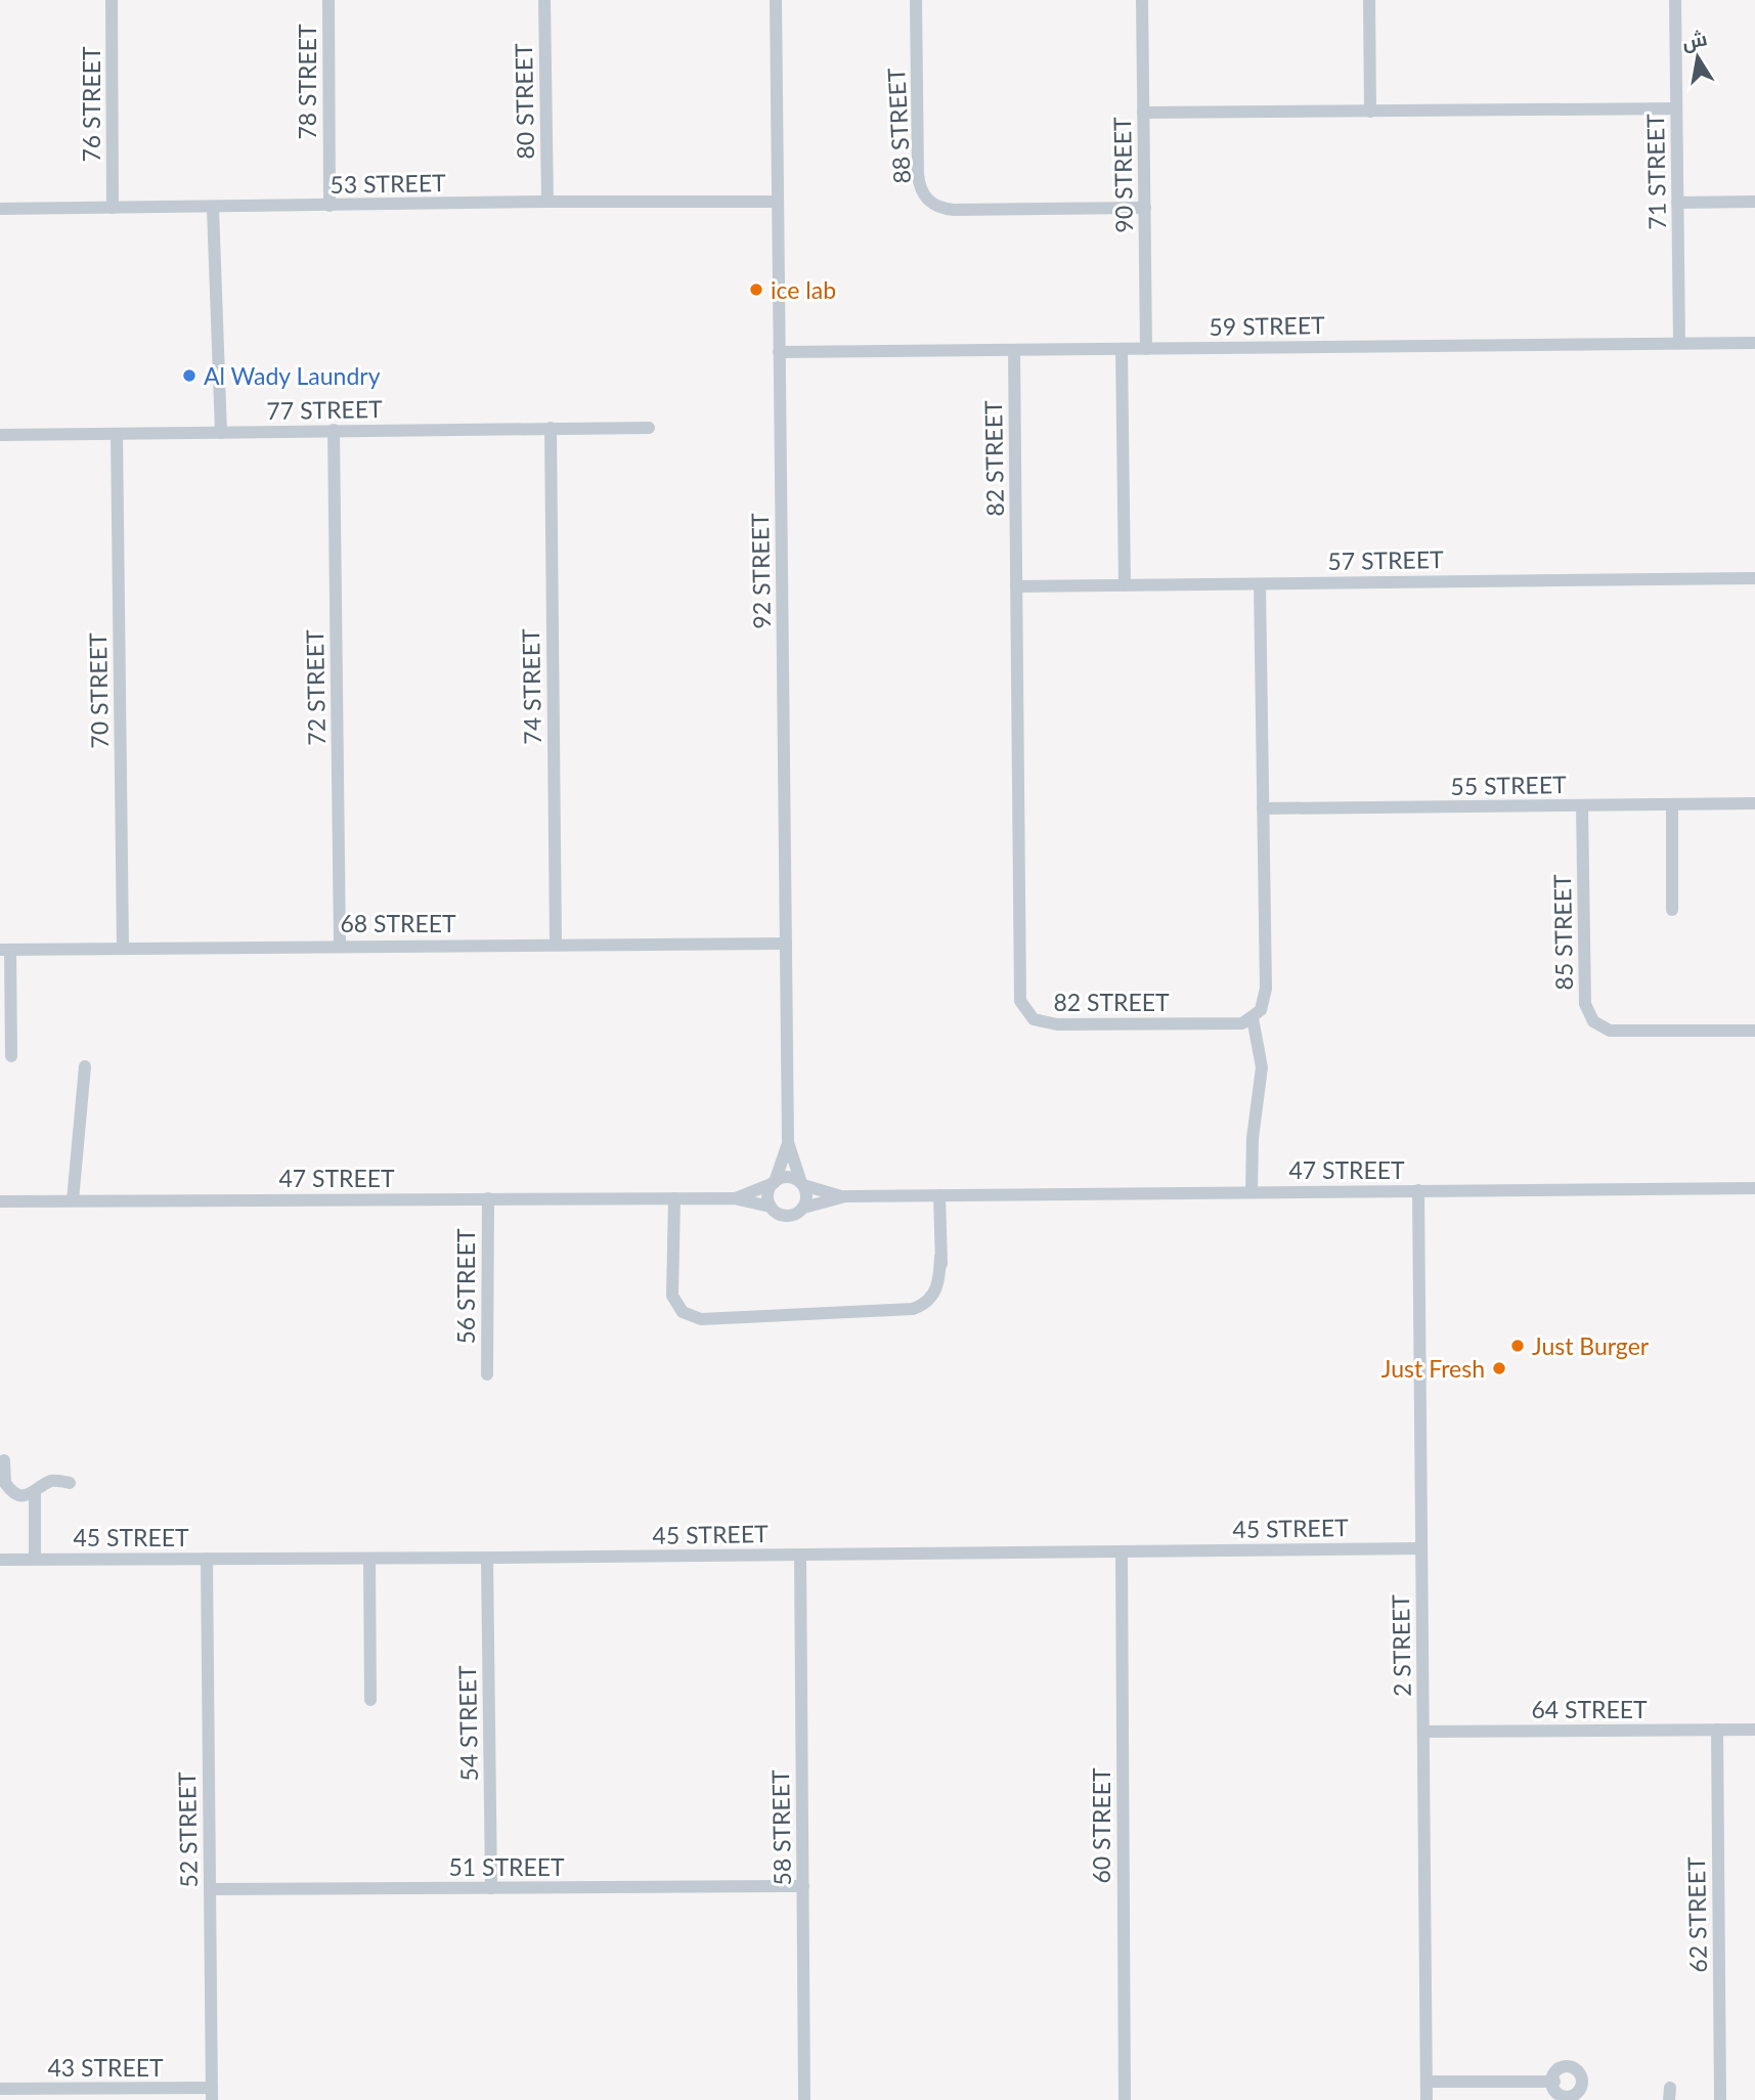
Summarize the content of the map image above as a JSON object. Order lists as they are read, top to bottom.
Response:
{
  "streets": {
    "street": [
      "78 STREET",
      "80 STREET",
      "76 STREET",
      "88 STREET",
      "71 STREET",
      "90 STREET",
      "53 STREET",
      "59 STREET",
      "77 STREET",
      "82 STREET",
      "57 STREET",
      "92 STREET",
      "74 STREET",
      "72 STREET",
      "70 STREET",
      "55 STREET",
      "68 STREET",
      "85 STREET",
      "47 STREET",
      "56 STREET",
      "45 STREET",
      "2 STREET",
      "64 STREET",
      "54 STREET",
      "60 STREET",
      "58 STREET",
      "52 STREET",
      "51 STREET",
      "62 STREET",
      "43 STREET"
    ]
  },
  "crossings": [
    ["78 STREET", "53 STREET"],
    ["80 STREET", "53 STREET"],
    ["76 STREET", "53 STREET"],
    ["88 STREET", "90 STREET"],
    ["71 STREET", "59 STREET"],
    ["90 STREET", "59 STREET"],
    ["53 STREET", "92 STREET"],
    ["59 STREET", "82 STREET"],
    ["59 STREET", "92 STREET"],
    ["77 STREET", "74 STREET"],
    ["77 STREET", "72 STREET"],
    ["77 STREET", "70 STREET"],
    ["82 STREET", "57 STREET"],
    ["92 STREET", "68 STREET"],
    ["92 STREET", "47 STREET"],
    ["74 STREET", "68 STREET"],
    ["72 STREET", "68 STREET"],
    ["70 STREET", "68 STREET"],
    ["55 STREET", "85 STREET"],
    ["47 STREET", "56 STREET"],
    ["47 STREET", "2 STREET"],
    ["45 STREET", "2 STREET"],
    ["45 STREET", "54 STREET"],
    ["45 STREET", "60 STREET"],
    ["45 STREET", "58 STREET"],
    ["45 STREET", "52 STREET"],
    ["2 STREET", "64 STREET"],
    ["64 STREET", "62 STREET"],
    ["54 STREET", "51 STREET"],
    ["58 STREET", "51 STREET"],
    ["52 STREET", "51 STREET"],
    ["52 STREET", "43 STREET"]
  ],
  "places": [
    "ice lab",
    "Al Wady Laundry",
    "Just Burger",
    "Just Fresh"
  ],
  "north": "top"
}
